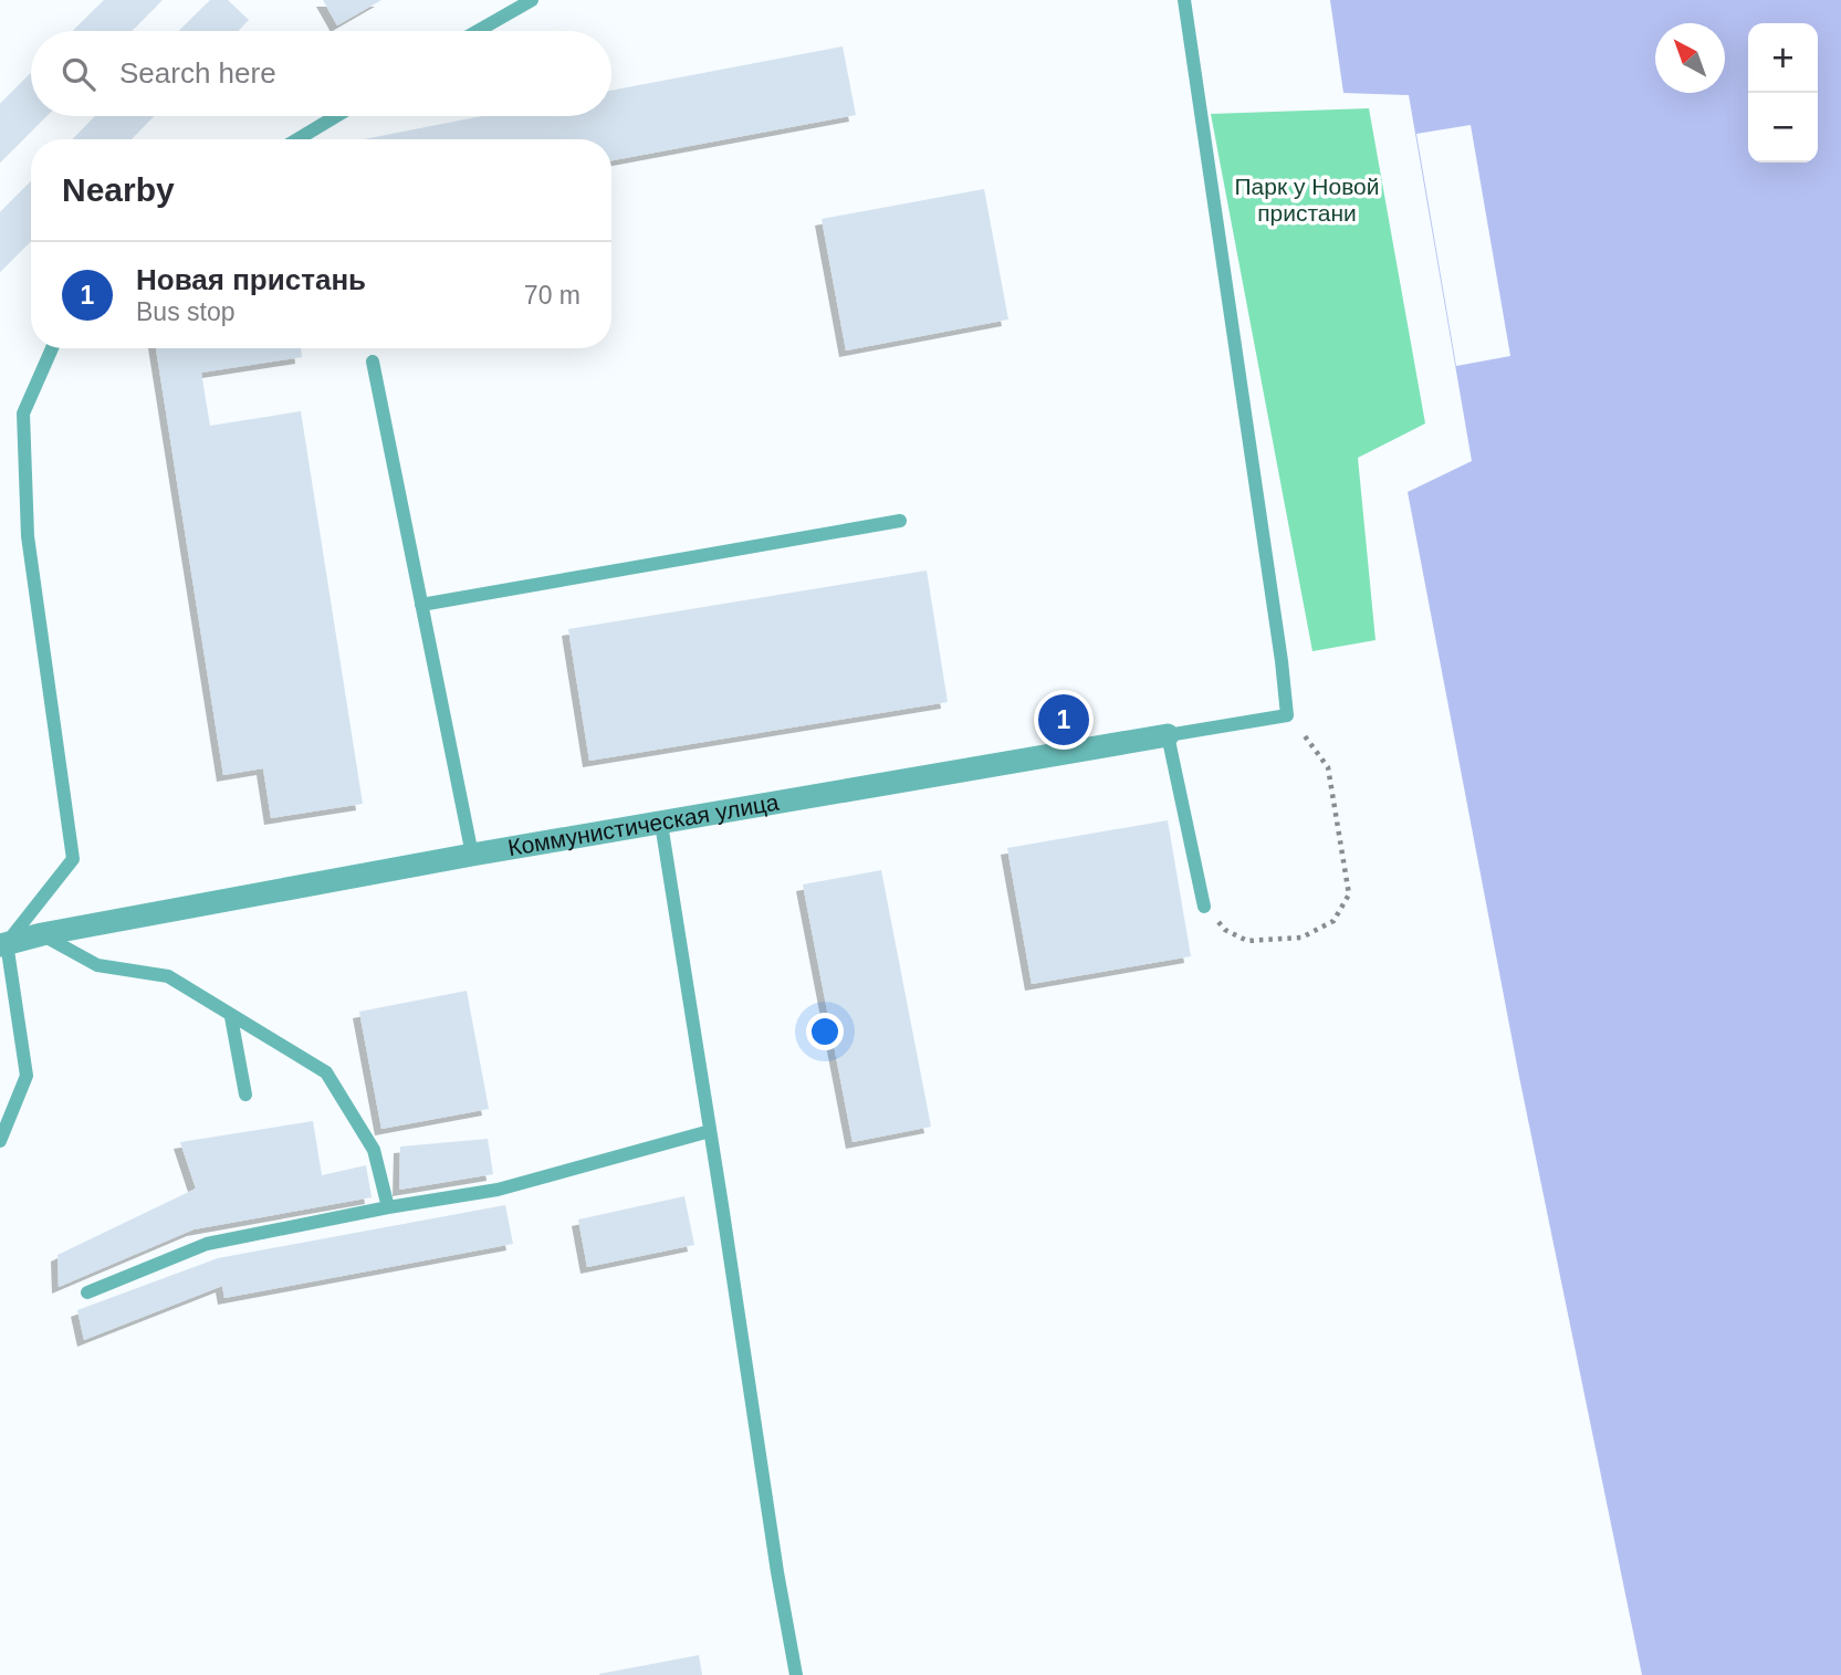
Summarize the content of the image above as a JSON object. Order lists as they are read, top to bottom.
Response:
{
  "streets": {
    "street": ["Коммунистическая улица"]
  },
  "parks": ["Парк у Новой пристани"],
  "north": "top left",
  "page": {
    "map_buttons": ["+", "−"],
    "search": "Search here",
    "heading": "Nearby",
    "list": [
      {
        "mark": "1",
        "name": "Новая пристань",
        "note": "Bus stop",
        "value": "70 m"
      }
    ],
    "pins": "1"
  }
}
